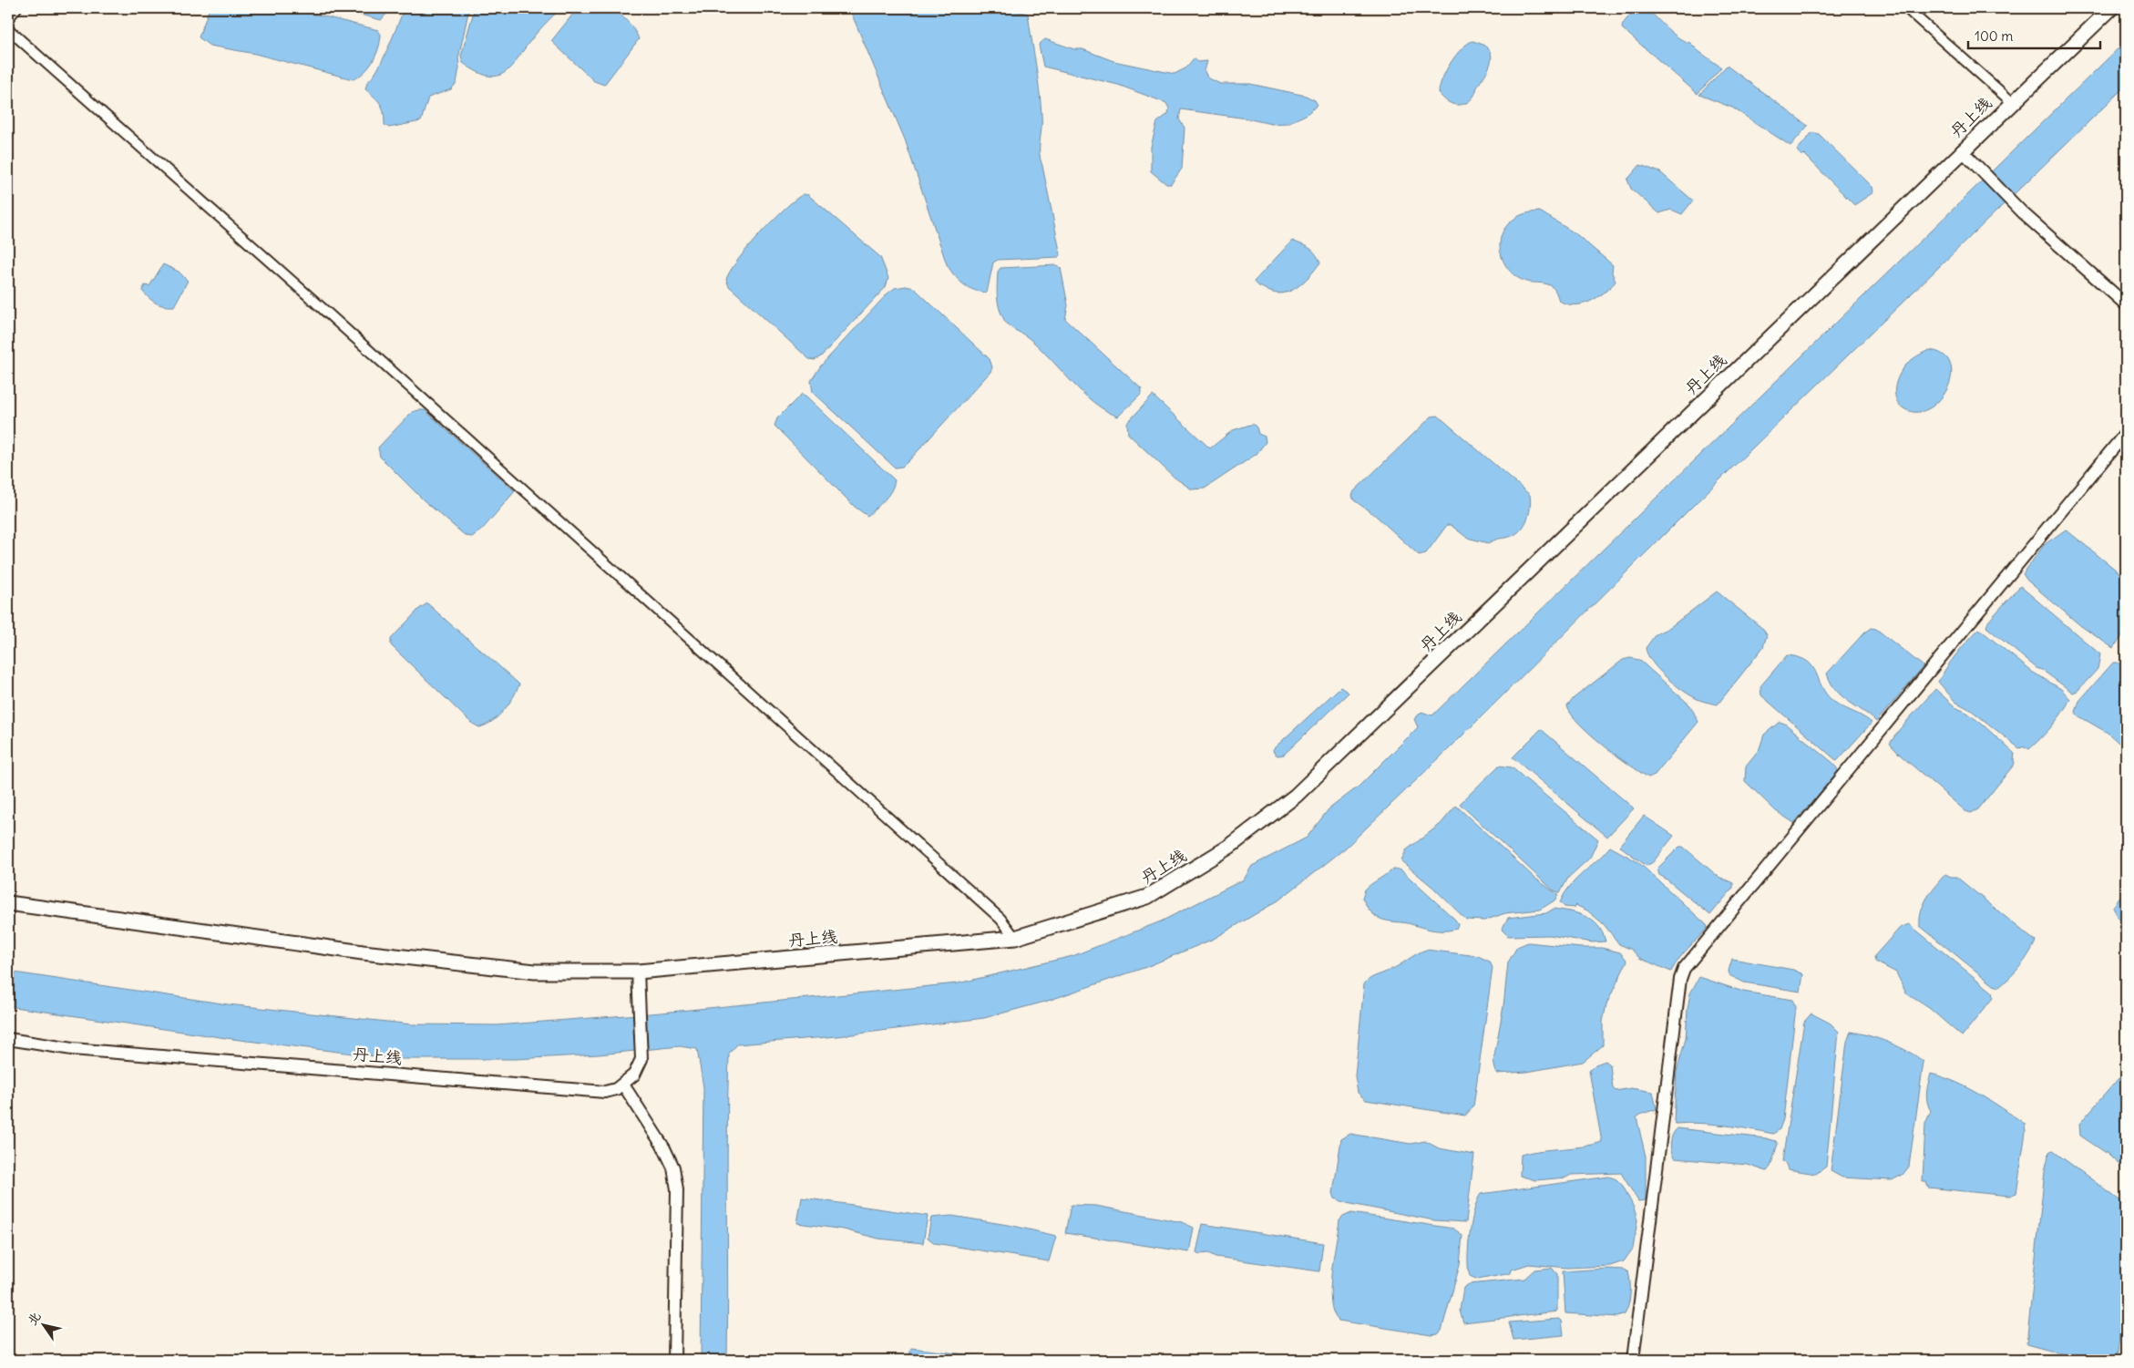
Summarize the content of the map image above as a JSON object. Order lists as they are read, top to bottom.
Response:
{
  "streets": {
    "main road": ["丹上线"]
  },
  "scale_bar": "100 m",
  "north": "top left"
}
